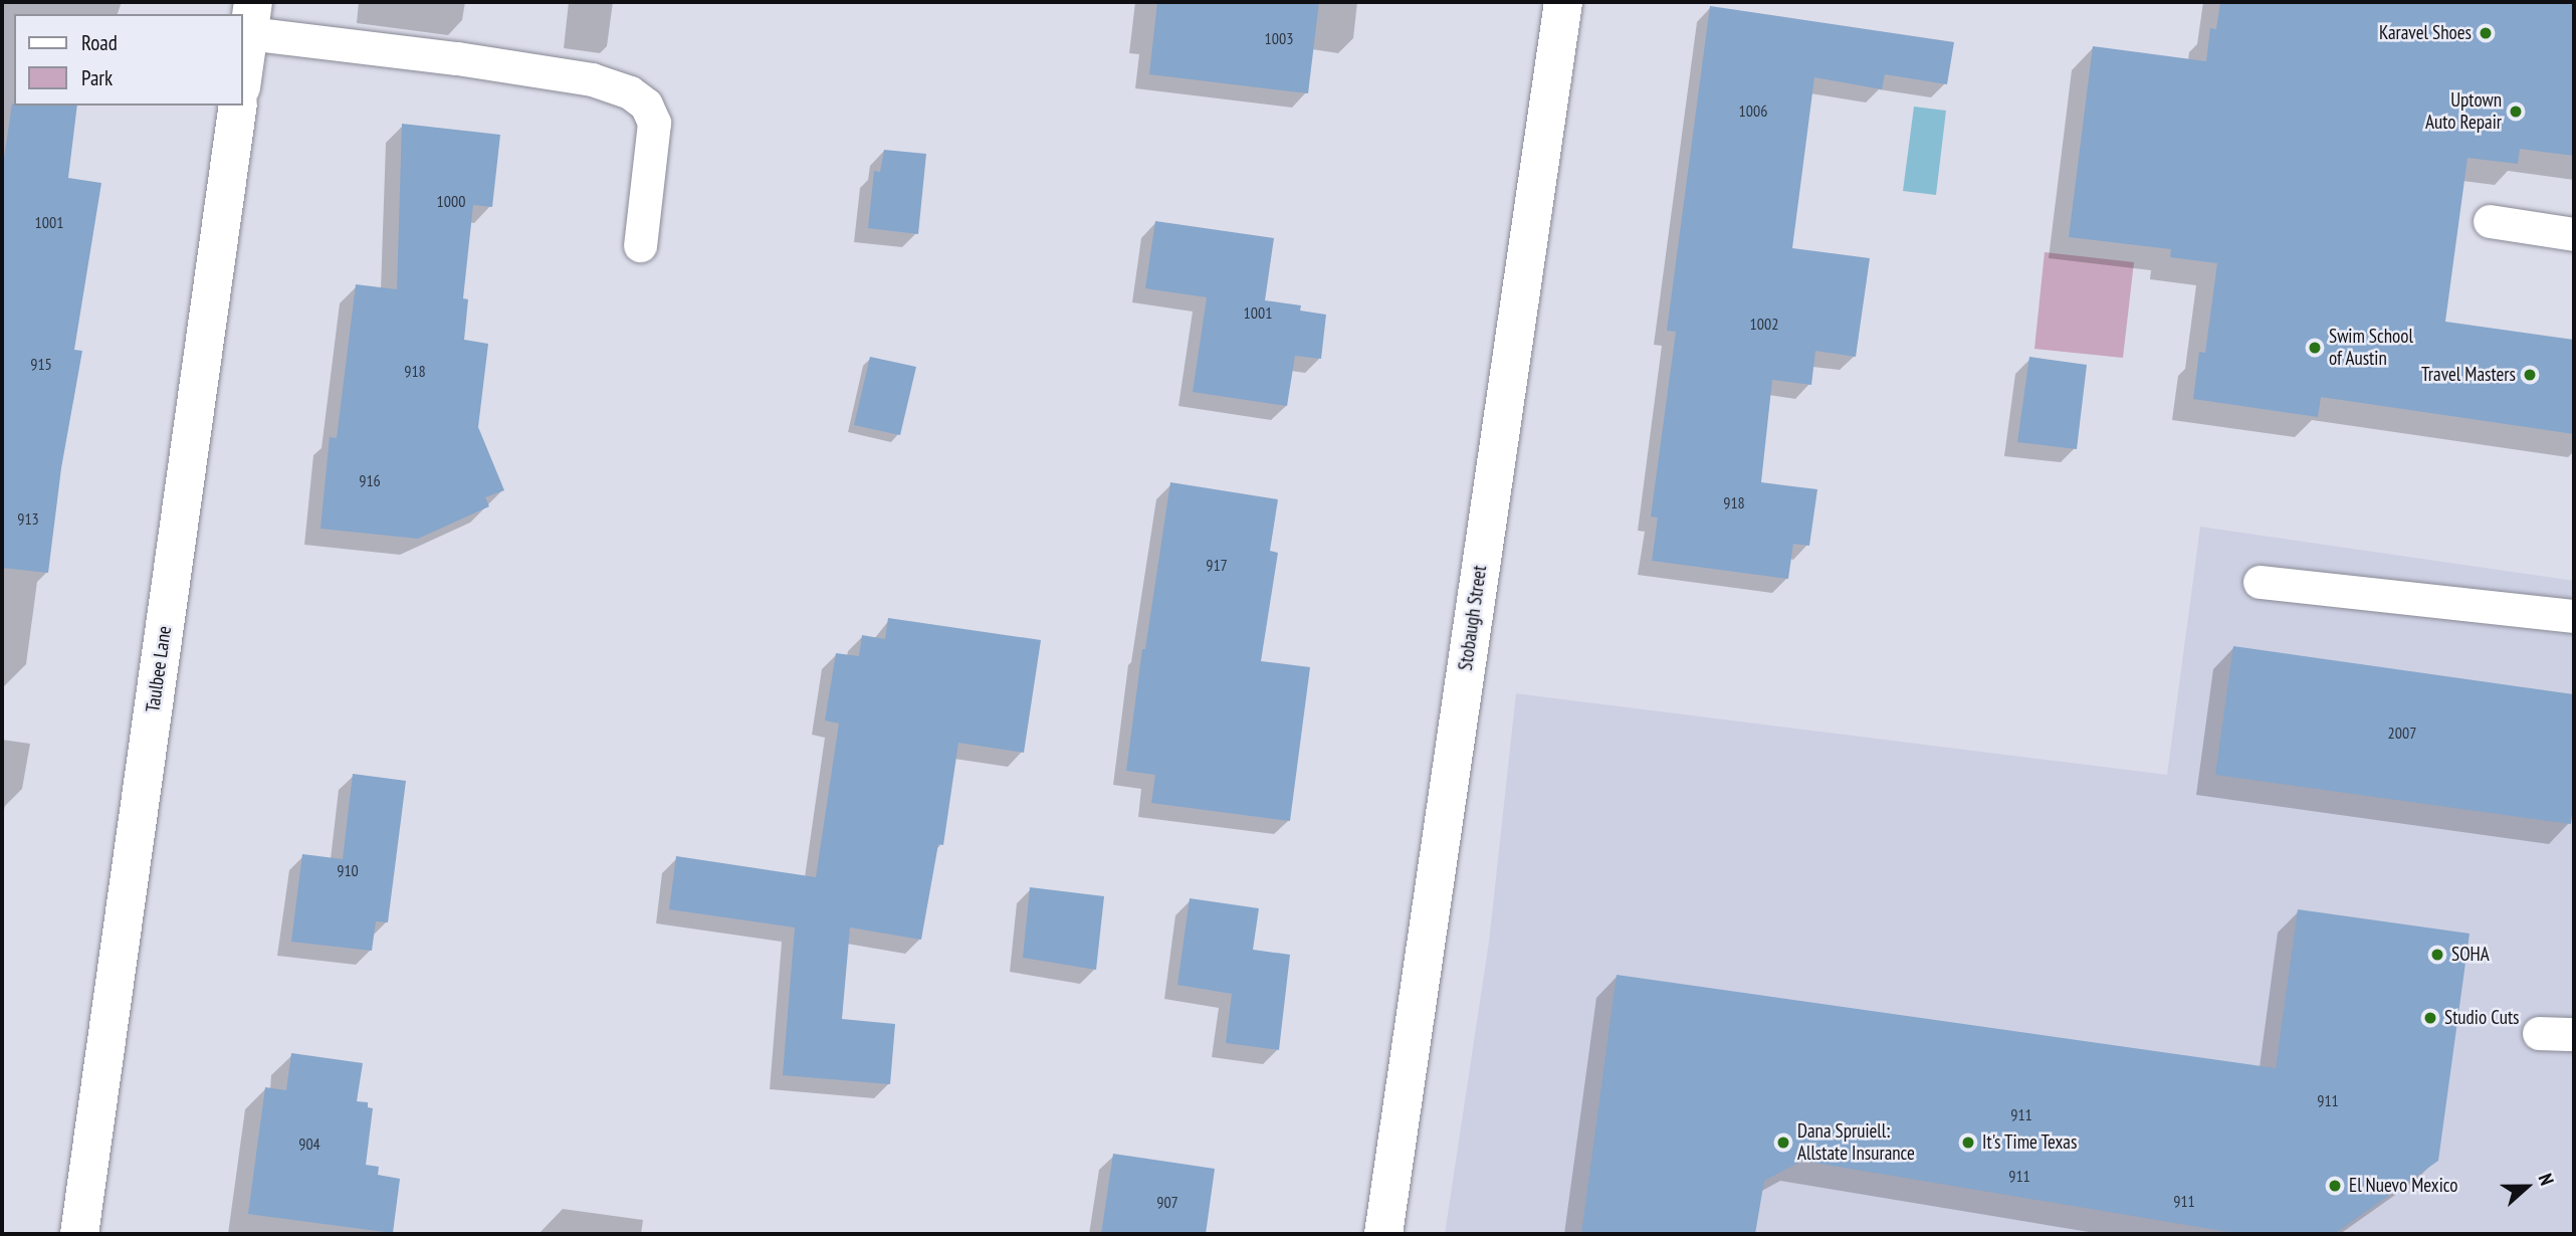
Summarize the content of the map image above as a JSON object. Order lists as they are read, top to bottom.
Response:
{
  "streets": {
    "street": ["Stobaugh Street", "Taulbee Lane"]
  },
  "places": [
    "Karavel Shoes",
    "Uptown Auto Repair",
    "Swim School of Austin",
    "Travel Masters",
    "SOHA",
    "Studio Cuts",
    "Dana Spruiell: Allstate Insurance",
    "It's Time Texas",
    "El Nuevo Mexico"
  ],
  "house_numbers": [
    "1003",
    "1006",
    "1000",
    "1001",
    "1001",
    "1002",
    "915",
    "918",
    "916",
    "918",
    "913",
    "917",
    "2007",
    "910",
    "911",
    "911",
    "904",
    "911",
    "911",
    "907"
  ],
  "legend": ["Road", "Park"],
  "north": "right"
}
